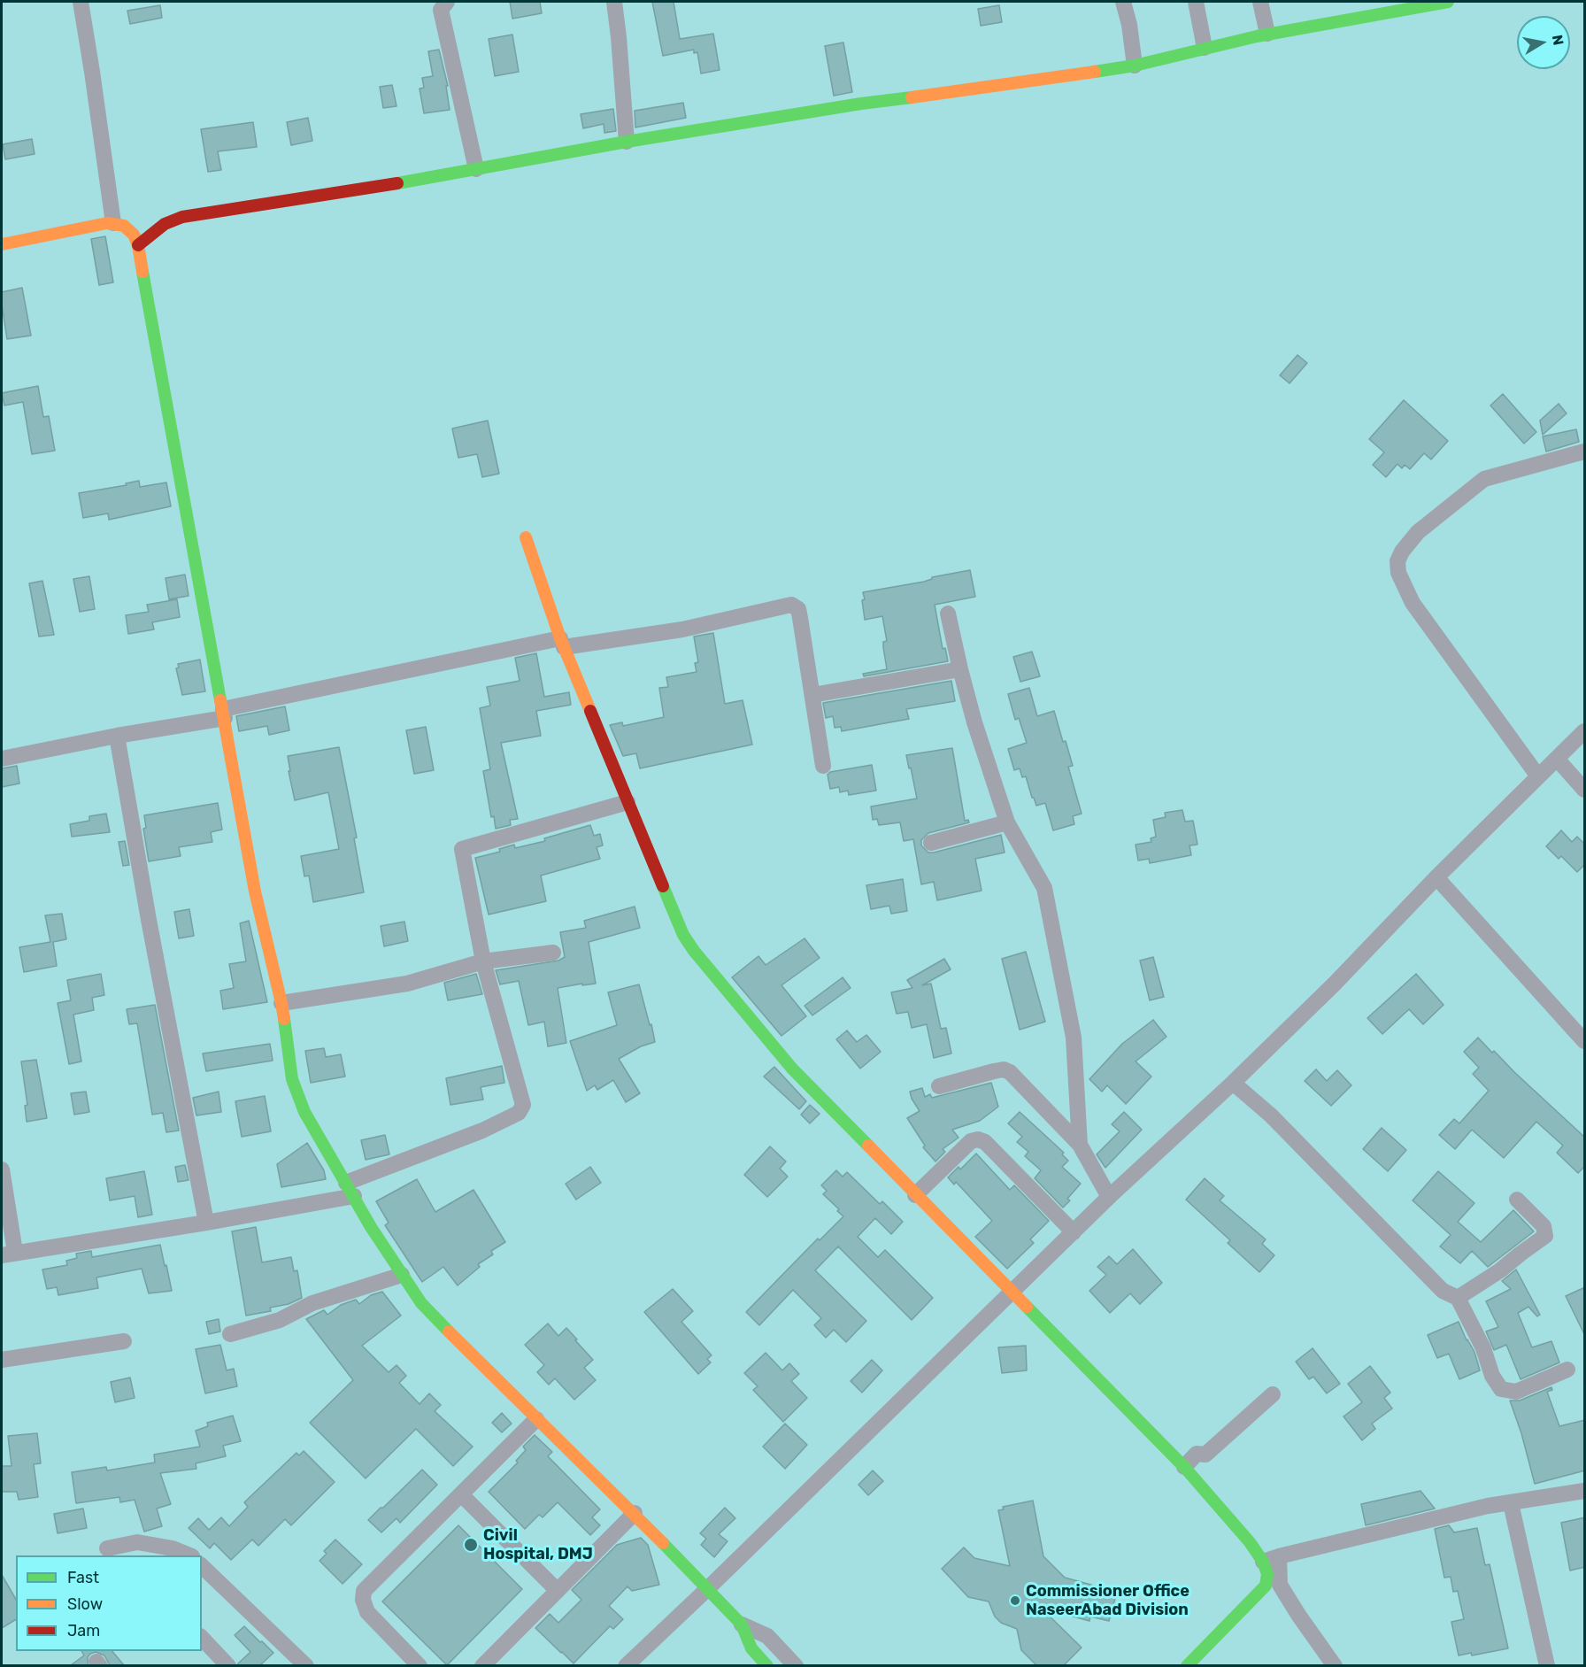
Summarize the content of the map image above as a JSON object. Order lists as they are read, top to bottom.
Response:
{
  "places": ["Civil Hospital, DMJ", "Commissioner Office NaseerAbad Division"],
  "legend": ["Fast", "Slow", "Jam"],
  "north": "right"
}
